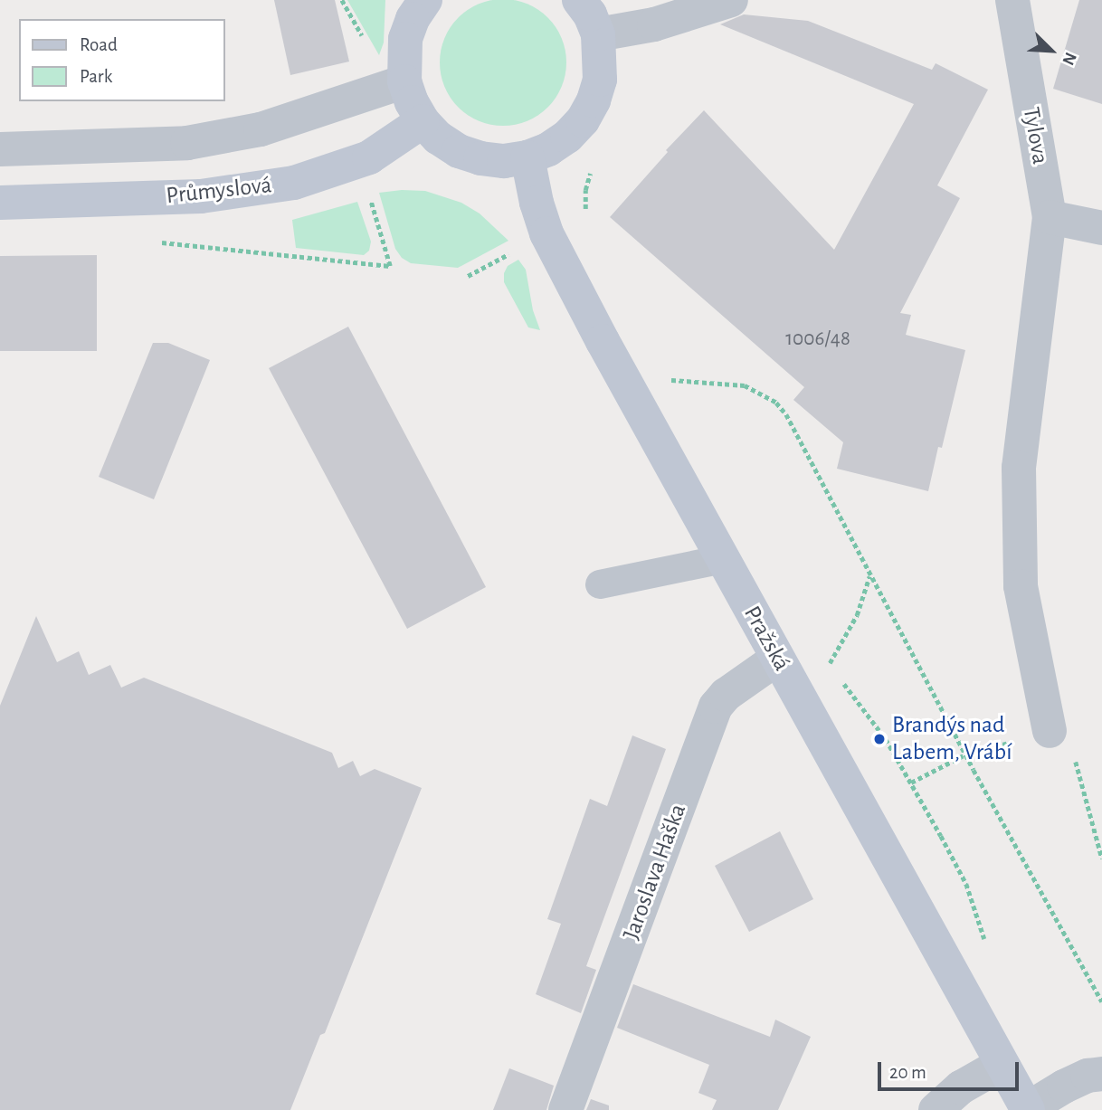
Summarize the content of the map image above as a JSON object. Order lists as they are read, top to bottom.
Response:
{
  "streets": {
    "main road": ["Průmyslová", "Pražská"],
    "street": ["Tylova", "Jaroslava Haška"]
  },
  "crossings": [
    ["Pražská", "Jaroslava Haška"]
  ],
  "places": ["Brandýs nad Labem, Vrábí"],
  "house_numbers": ["1006/48"],
  "legend": ["Road", "Park"],
  "scale_bar": "20 m",
  "north": "bottom right"
}
